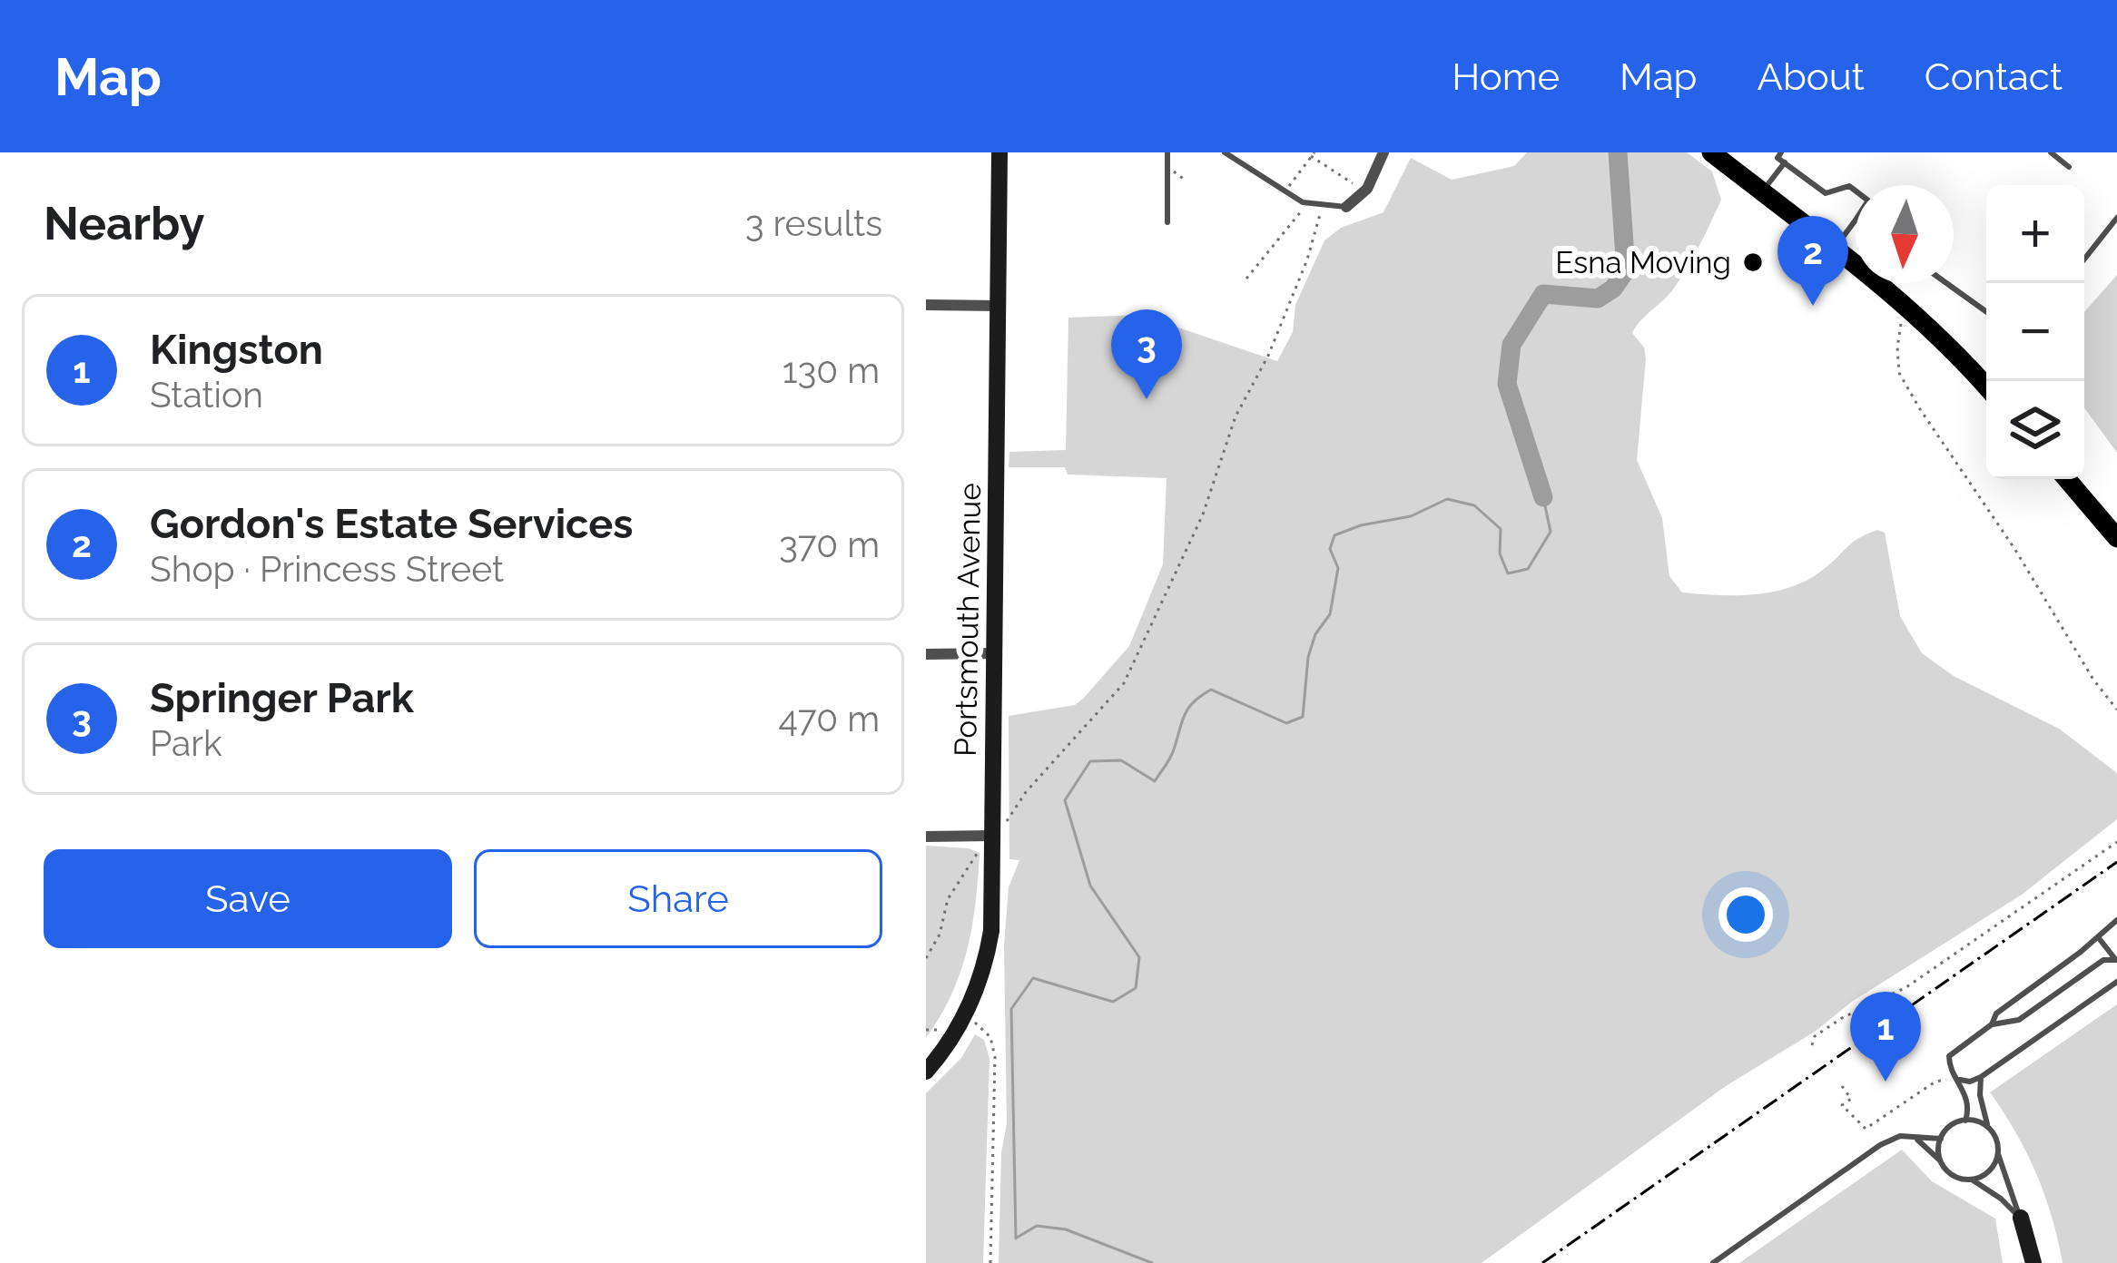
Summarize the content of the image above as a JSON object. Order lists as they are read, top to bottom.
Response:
{
  "streets": {
    "main road": ["Portsmouth Avenue"]
  },
  "places": ["Esna Moving"],
  "north": "bottom",
  "page": {
    "header": "Map",
    "nav": [
      "Home",
      "Map",
      "About",
      "Contact"
    ],
    "heading": ["Nearby", "3 results"],
    "map_buttons": ["+", "−"],
    "pins": ["2", "3", "1"],
    "list": [
      {
        "mark": "1",
        "name": "Kingston",
        "note": "Station",
        "value": "130 m"
      },
      {
        "mark": "2",
        "name": "Gordon's Estate Services",
        "note": "Shop · Princess Street",
        "value": "370 m"
      },
      {
        "mark": "3",
        "name": "Springer Park",
        "note": "Park",
        "value": "470 m"
      }
    ],
    "buttons": ["Save", "Share"]
  }
}
